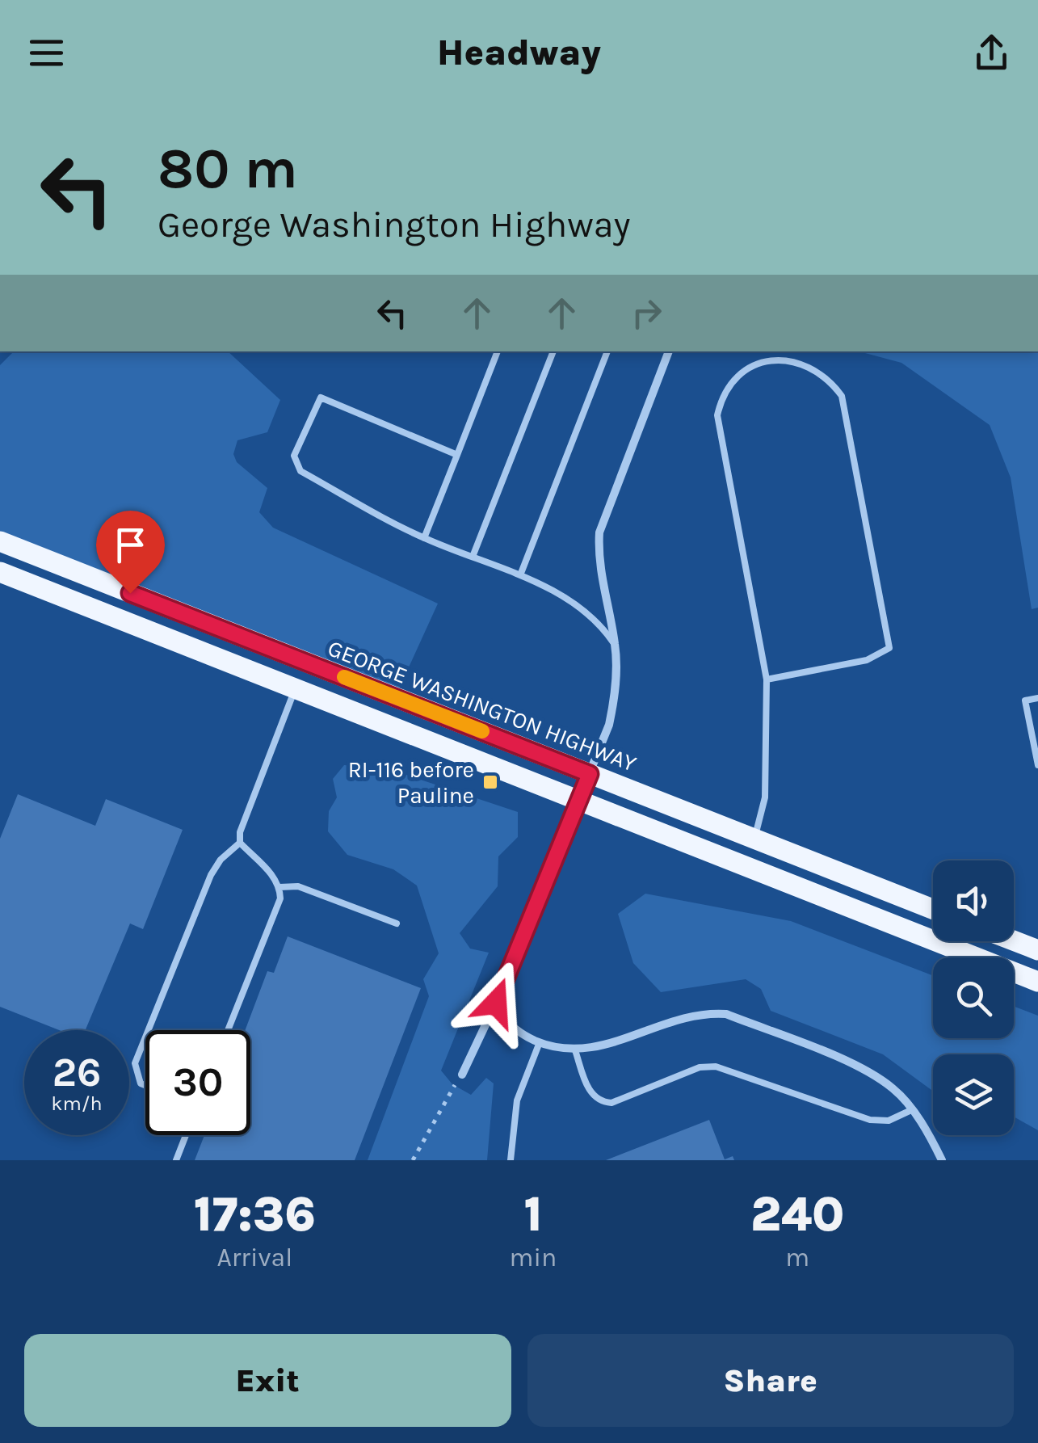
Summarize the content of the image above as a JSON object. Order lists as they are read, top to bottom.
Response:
{
  "streets": {
    "main road": ["GEORGE WASHINGTON HIGHWAY"]
  },
  "places": {
    "transit": ["RI-116 before Pauline"]
  },
  "page": {
    "header": "Headway",
    "turn": ["80 m", "George Washington Highway"],
    "speed": "26 km/h",
    "limit": "30",
    "eta": [
      "17:36",
      "Arrival",
      "1",
      "min",
      "240",
      "m"
    ],
    "buttons": ["Exit", "Share"]
  }
}
